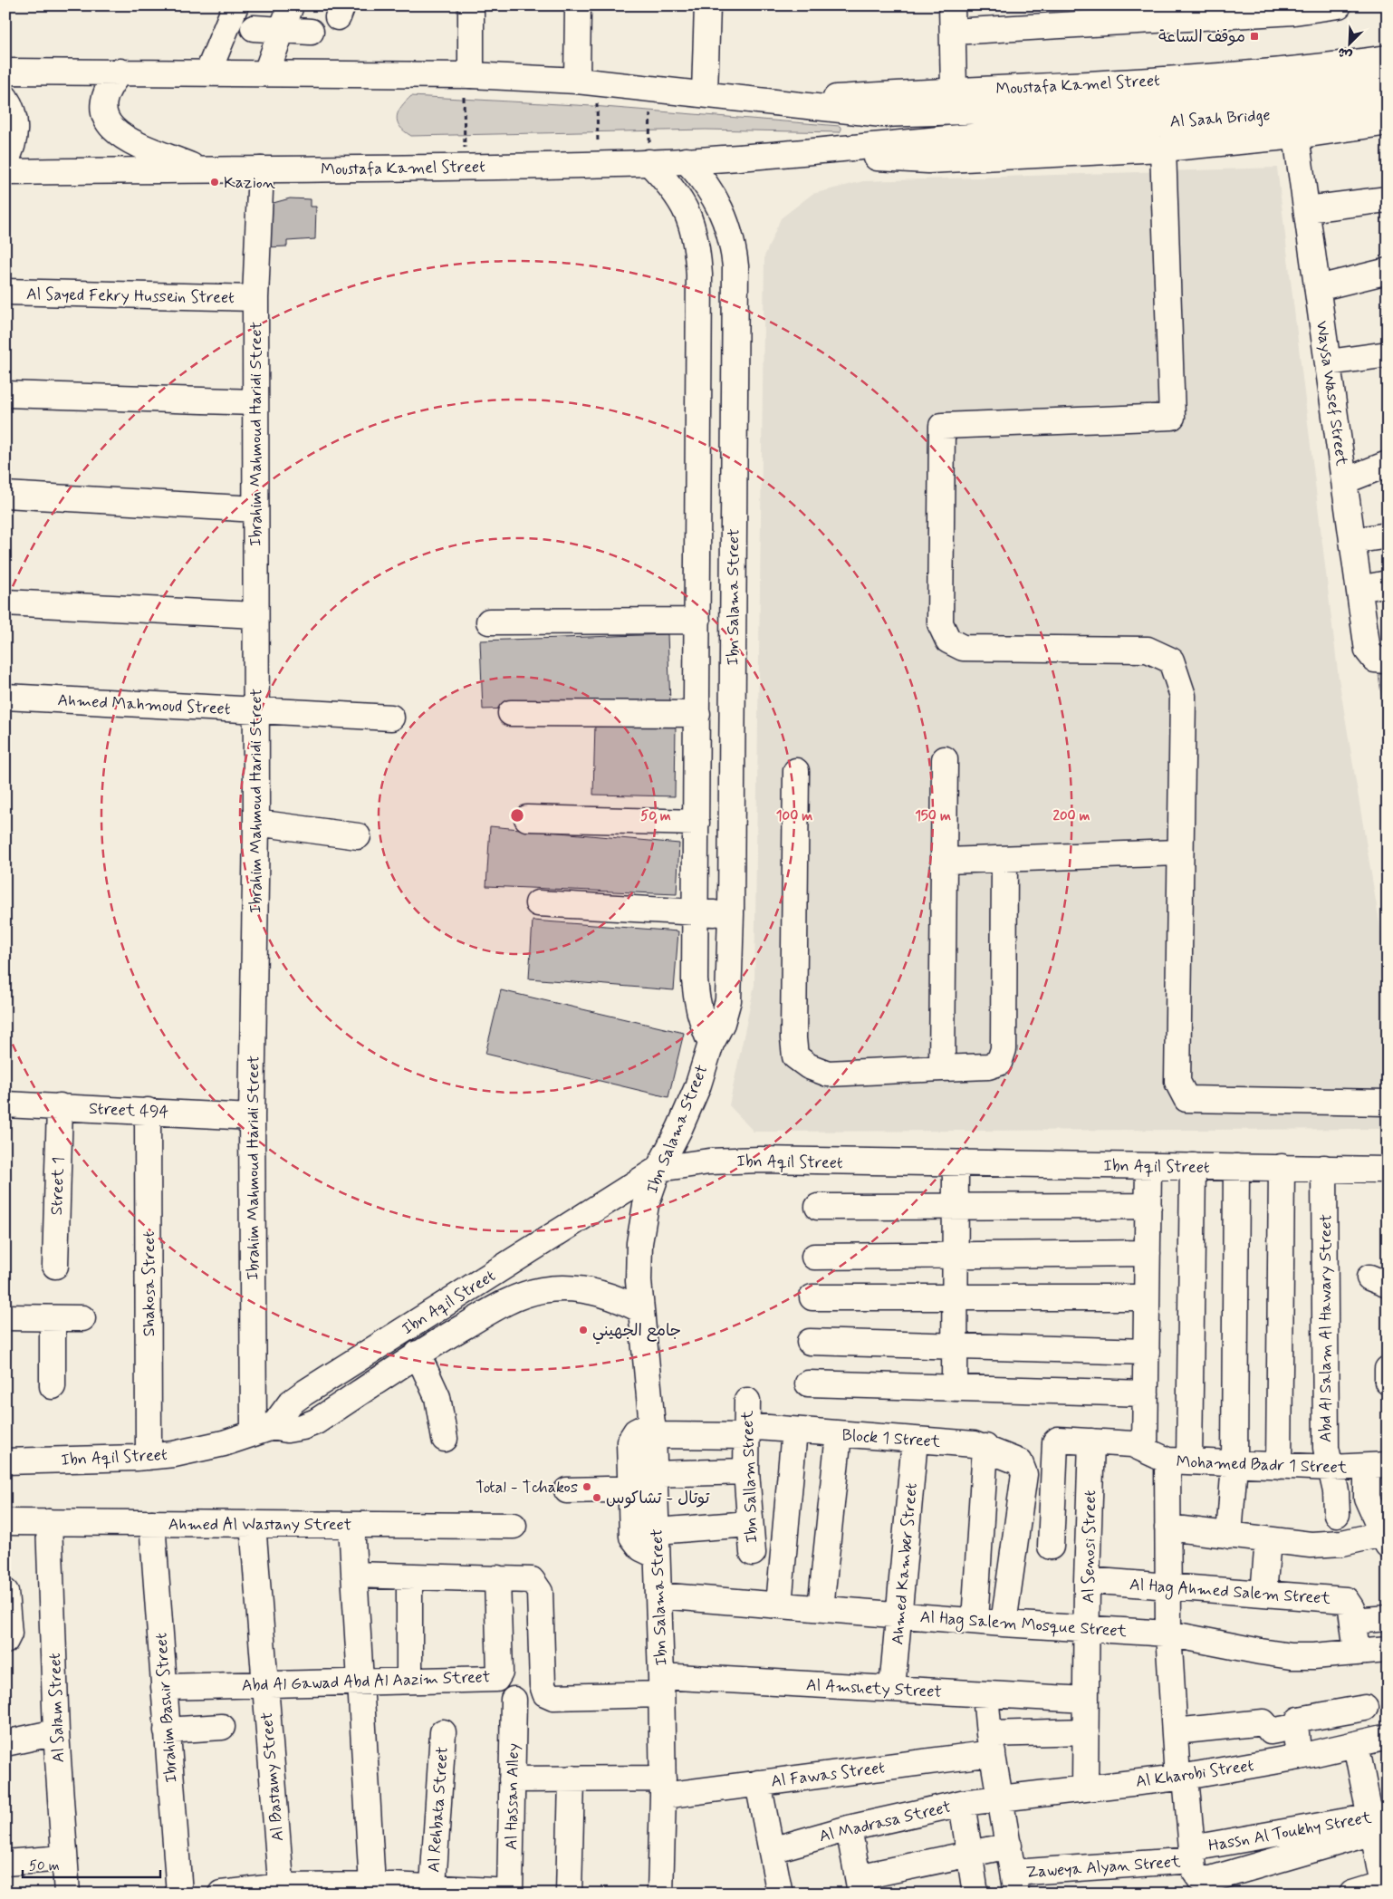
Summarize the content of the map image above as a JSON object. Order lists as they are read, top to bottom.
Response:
{
  "streets": {
    "street": [
      "Moustafa Kamel Street",
      "Al Saah Bridge",
      "Al Sayed Fekry Hussein Street",
      "Waysa Wasef Street",
      "Ibrahim Mahmoud Haridi Street",
      "Ibn Salama Street",
      "Ahmed Mahmoud Street",
      "Street 494",
      "Ibn Aqil Street",
      "Street 1",
      "Shakosa Street",
      "Abd Al Salam Al Hawary Street",
      "Block 1 Street",
      "Mohamed Badr 1 Street",
      "Ibn Sallam Street",
      "Ahmed Al Wastany Street",
      "Al Senosi Street",
      "Ahmed Kamber Street",
      "Al Hag Ahmed Salem Street",
      "Al Hag Salem Mosque Street",
      "Abd Al Gawad Abd Al Aazim Street",
      "Al Amshety Street",
      "Al Salam Street",
      "Ibrahim Bashir Street",
      "Al Kharobi Street",
      "Al Fawas Street",
      "Al Bastamy Street",
      "Al Hassan Alley",
      "Al Rehbata Street",
      "Al Madrasa Street",
      "Hassn Al Toukhy Street",
      "Zaweya Alyan Street"
    ]
  },
  "crossings": [
    ["Moustafa Kamel Street", "Al Saah Bridge"],
    ["Moustafa Kamel Street", "Waysa Wasef Street"],
    ["Moustafa Kamel Street", "Ibrahim Mahmoud Haridi Street"],
    ["Moustafa Kamel Street", "Ibn Salama Street"],
    ["Al Sayed Fekry Hussein Street", "Ibrahim Mahmoud Haridi Street"],
    ["Ibrahim Mahmoud Haridi Street", "Ahmed Mahmoud Street"],
    ["Ibrahim Mahmoud Haridi Street", "Street 494"],
    ["Ibrahim Mahmoud Haridi Street", "Ibn Aqil Street"],
    ["Ibn Salama Street", "Ibn Aqil Street"],
    ["Ibn Salama Street", "Block 1 Street"],
    ["Ibn Salama Street", "Al Hag Salem Mosque Street"],
    ["Ibn Salama Street", "Al Amshety Street"],
    ["Ibn Salama Street", "Al Fawas Street"],
    ["Street 494", "Street 1"],
    ["Street 494", "Shakosa Street"],
    ["Ibn Aqil Street", "Shakosa Street"],
    ["Ibn Aqil Street", "Abd Al Salam Al Hawary Street"],
    ["Abd Al Salam Al Hawary Street", "Mohamed Badr 1 Street"],
    ["Block 1 Street", "Ibn Sallam Street"],
    ["Block 1 Street", "Ahmed Kamber Street"],
    ["Block 1 Street", "Al Hag Salem Mosque Street"],
    ["Mohamed Badr 1 Street", "Al Senosi Street"],
    ["Ahmed Al Wastany Street", "Al Salam Street"],
    ["Ahmed Al Wastany Street", "Ibrahim Bashir Street"],
    ["Ahmed Al Wastany Street", "Al Bastamy Street"],
    ["Al Senosi Street", "Al Hag Ahmed Salem Street"],
    ["Al Senosi Street", "Al Hag Salem Mosque Street"],
    ["Al Senosi Street", "Al Amshety Street"],
    ["Al Senosi Street", "Al Kharobi Street"],
    ["Al Senosi Street", "Al Fawas Street"],
    ["Ahmed Kamber Street", "Al Hag Salem Mosque Street"],
    ["Ahmed Kamber Street", "Al Amshety Street"],
    ["Al Hag Ahmed Salem Street", "Al Hag Salem Mosque Street"],
    ["Abd Al Gawad Abd Al Aazim Street", "Al Amshety Street"],
    ["Abd Al Gawad Abd Al Aazim Street", "Ibrahim Bashir Street"],
    ["Abd Al Gawad Abd Al Aazim Street", "Al Bastamy Street"],
    ["Al Kharobi Street", "Al Madrasa Street"],
    ["Al Fawas Street", "Al Hassan Alley"],
    ["Hassn Al Toukhy Street", "Zaweya Alyan Street"]
  ],
  "places": {
    "transit": ["موقف الساعة"],
    "other": [
      "Kazion",
      "جامع الجهيني",
      "Total - Tchakos",
      "توتال - تشاكوس"
    ]
  },
  "scale_bar": "50 m",
  "north": "bottom left",
  "rings": [
    "50 m",
    "100 m",
    "150 m",
    "200 m"
  ]
}
